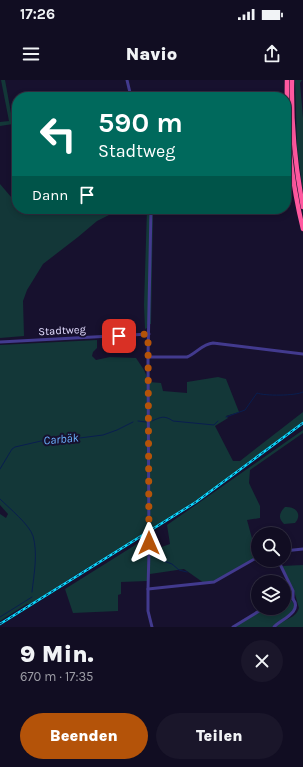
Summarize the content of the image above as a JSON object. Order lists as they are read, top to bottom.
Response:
{
  "streets": {
    "street": ["Stadtweg"]
  },
  "water": ["Carbäk"],
  "page": {
    "status": "17:26",
    "header": "Navio",
    "turn": ["590 m", "Stadtweg"],
    "then": "Dann",
    "heading": ["9 Min.", "670 m · 17:35"],
    "buttons": ["Beenden", "Teilen"]
  }
}
